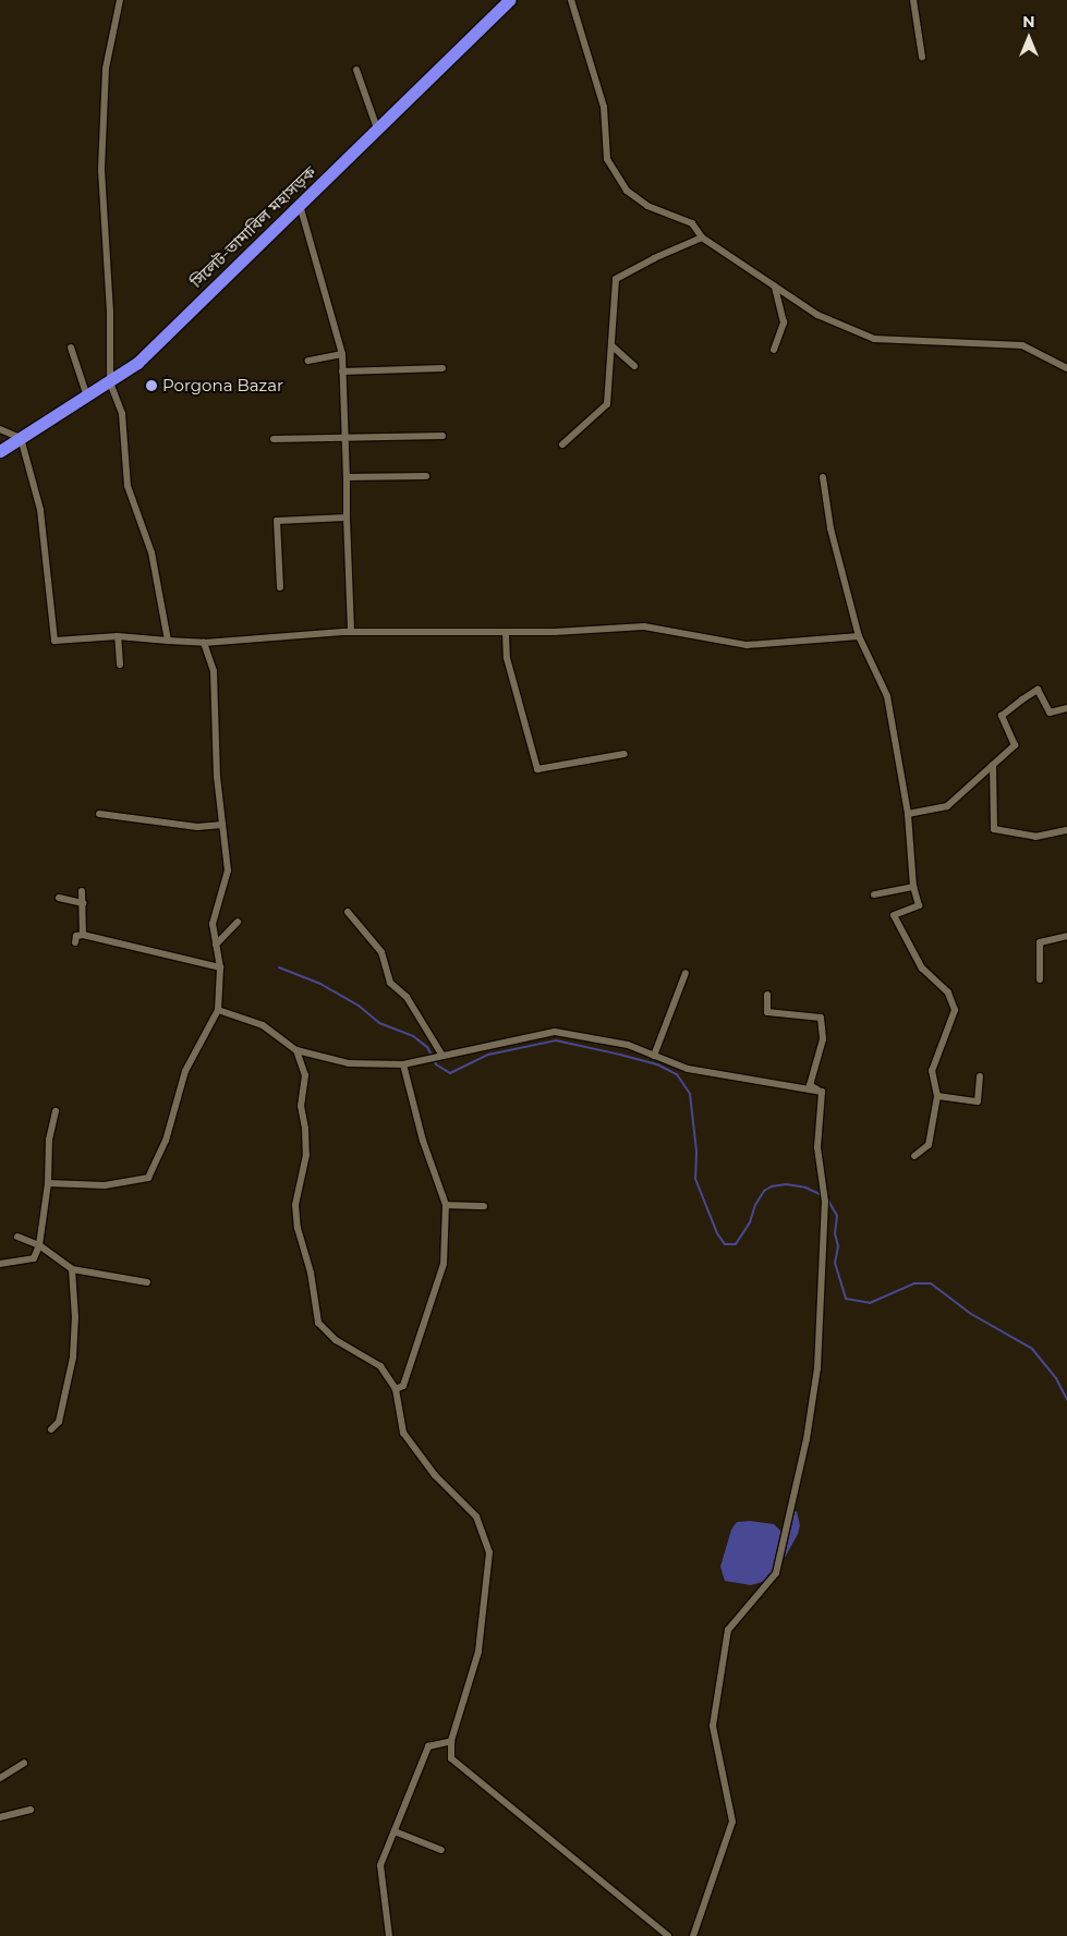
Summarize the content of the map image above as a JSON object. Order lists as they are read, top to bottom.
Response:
{
  "streets": {
    "highway": ["সিলেট-তামাবিল মহাসড়ক"]
  },
  "places": ["Porgona Bazar"],
  "north": "top"
}
